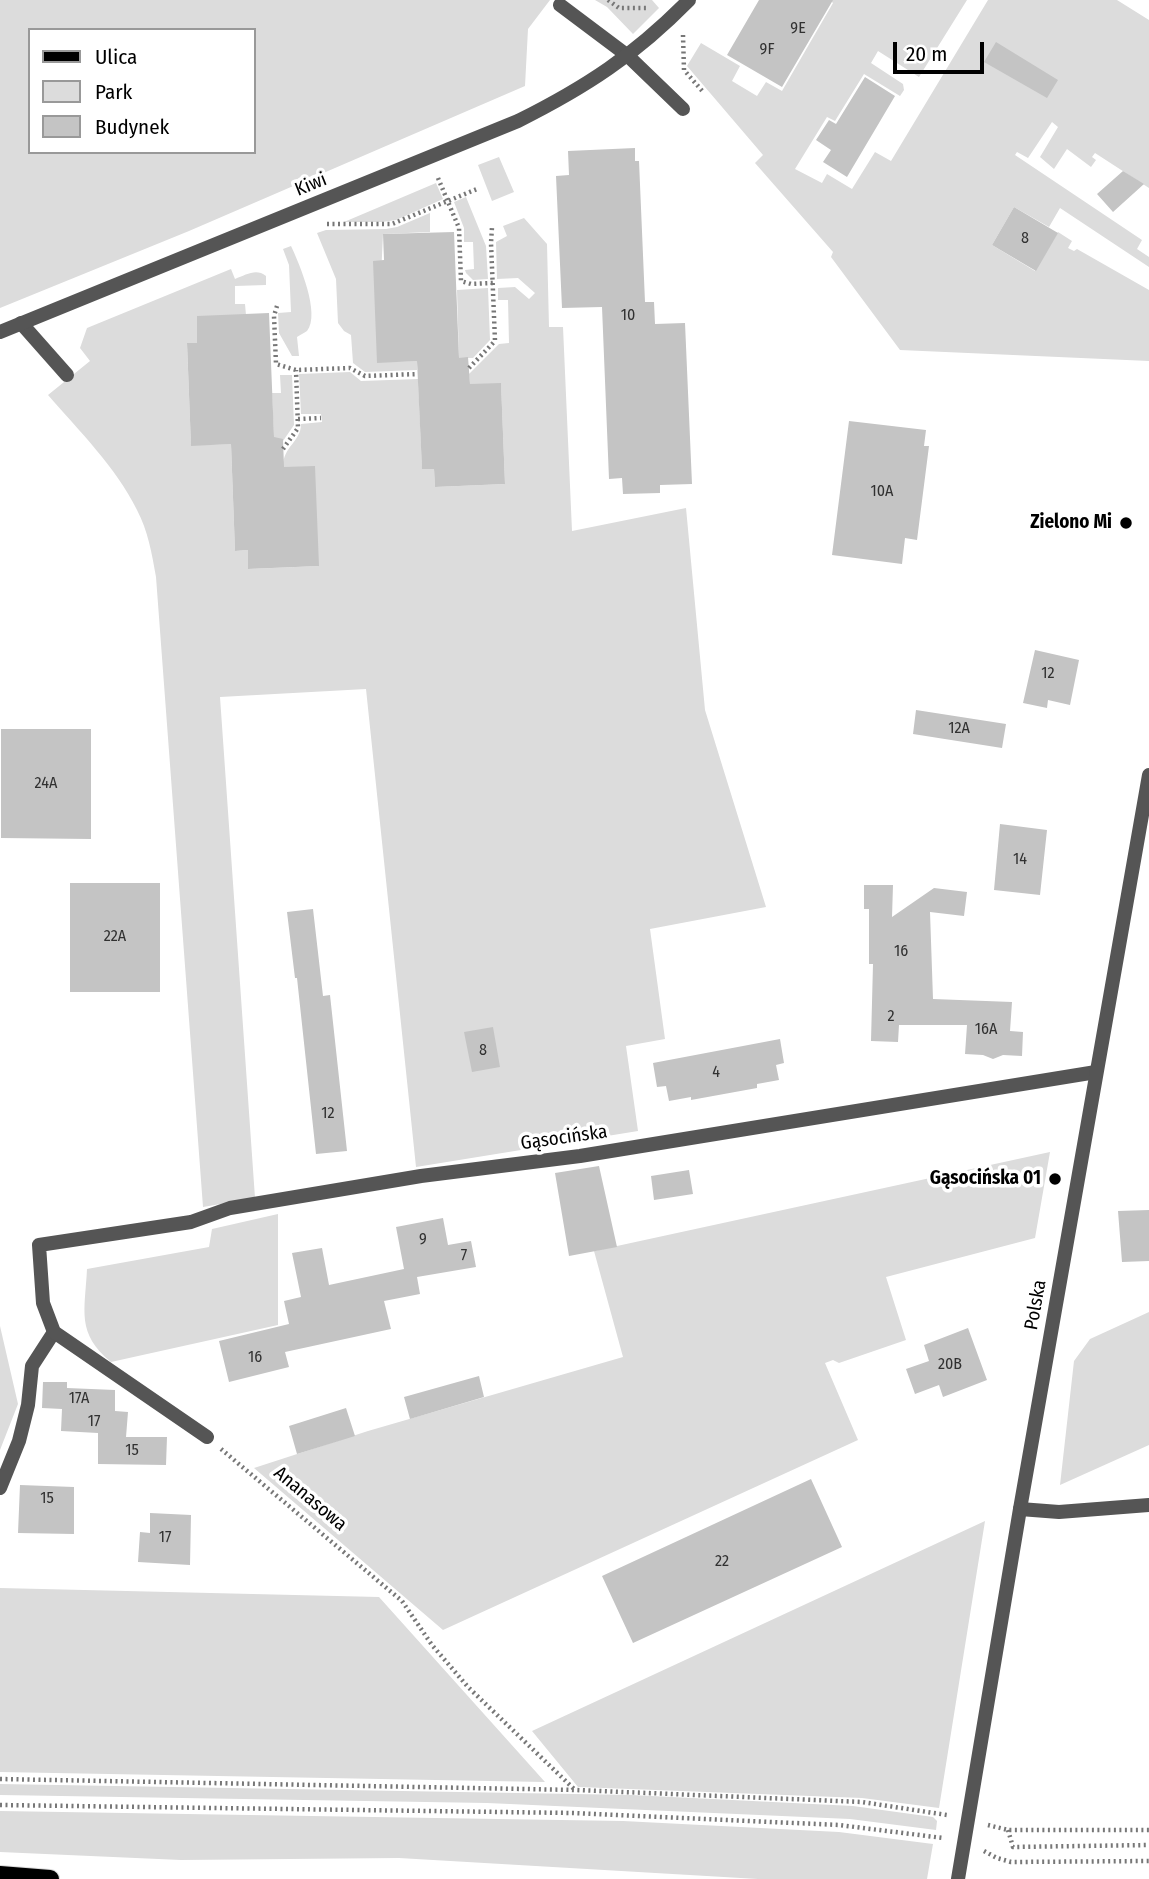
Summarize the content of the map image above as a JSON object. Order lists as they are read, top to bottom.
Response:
{
  "streets": {
    "street": ["Kiwi", "Gąsocińska", "Polska"],
    "path": ["Ananasowa"]
  },
  "crossings": [
    ["Gąsocińska", "Polska"]
  ],
  "places": ["Zielono Mi", "Gąsocińska 01"],
  "house_numbers": [
    "9E",
    "9F",
    "8",
    "10",
    "10A",
    "12",
    "12A",
    "24A",
    "14",
    "22A",
    "16",
    "2",
    "16A",
    "8",
    "4",
    "12",
    "9",
    "7",
    "16",
    "20B",
    "17A",
    "17",
    "15",
    "15",
    "17",
    "22"
  ],
  "legend": ["Ulica", "Park", "Budynek"],
  "scale_bar": "20 m"
}
